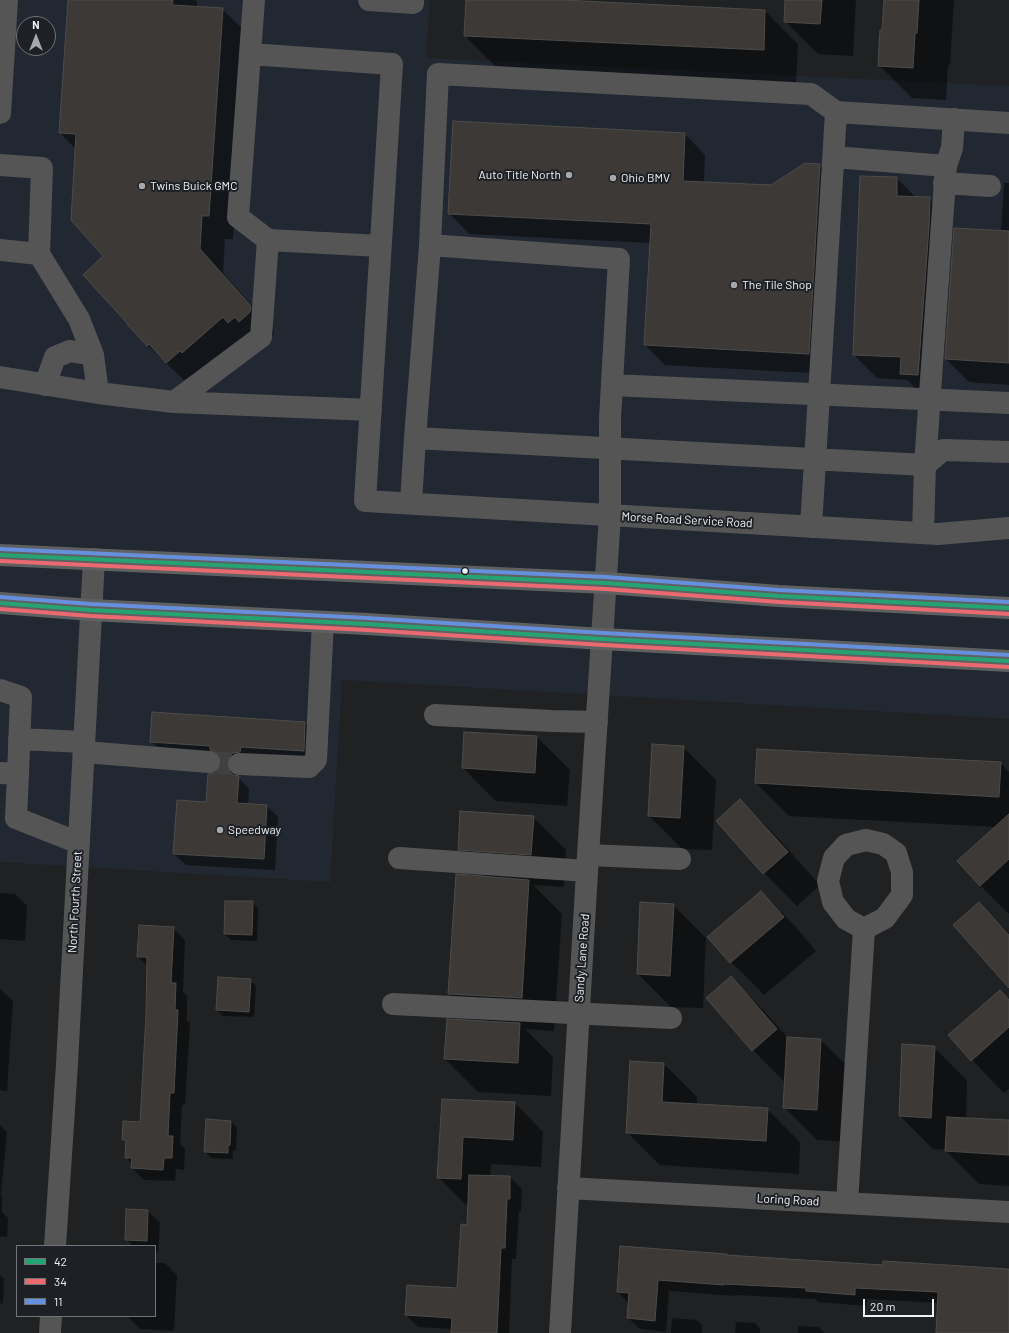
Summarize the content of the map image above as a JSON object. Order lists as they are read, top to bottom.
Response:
{
  "streets": {
    "street": [
      "Morse Road Service Road",
      "North Fourth Street",
      "Sandy Lane Road",
      "Loring Road"
    ]
  },
  "crossings": [
    ["Morse Road Service Road", "Sandy Lane Road"],
    ["Sandy Lane Road", "Loring Road"]
  ],
  "places": [
    "Auto Title North",
    "Ohio BMV",
    "Twins Buick GMC",
    "The Tile Shop",
    "Speedway"
  ],
  "lines": ["transit line 11", "transit line 42", "transit line 34"],
  "legend": ["42", "34", "11"],
  "scale_bar": "20 m",
  "north": "top"
}
